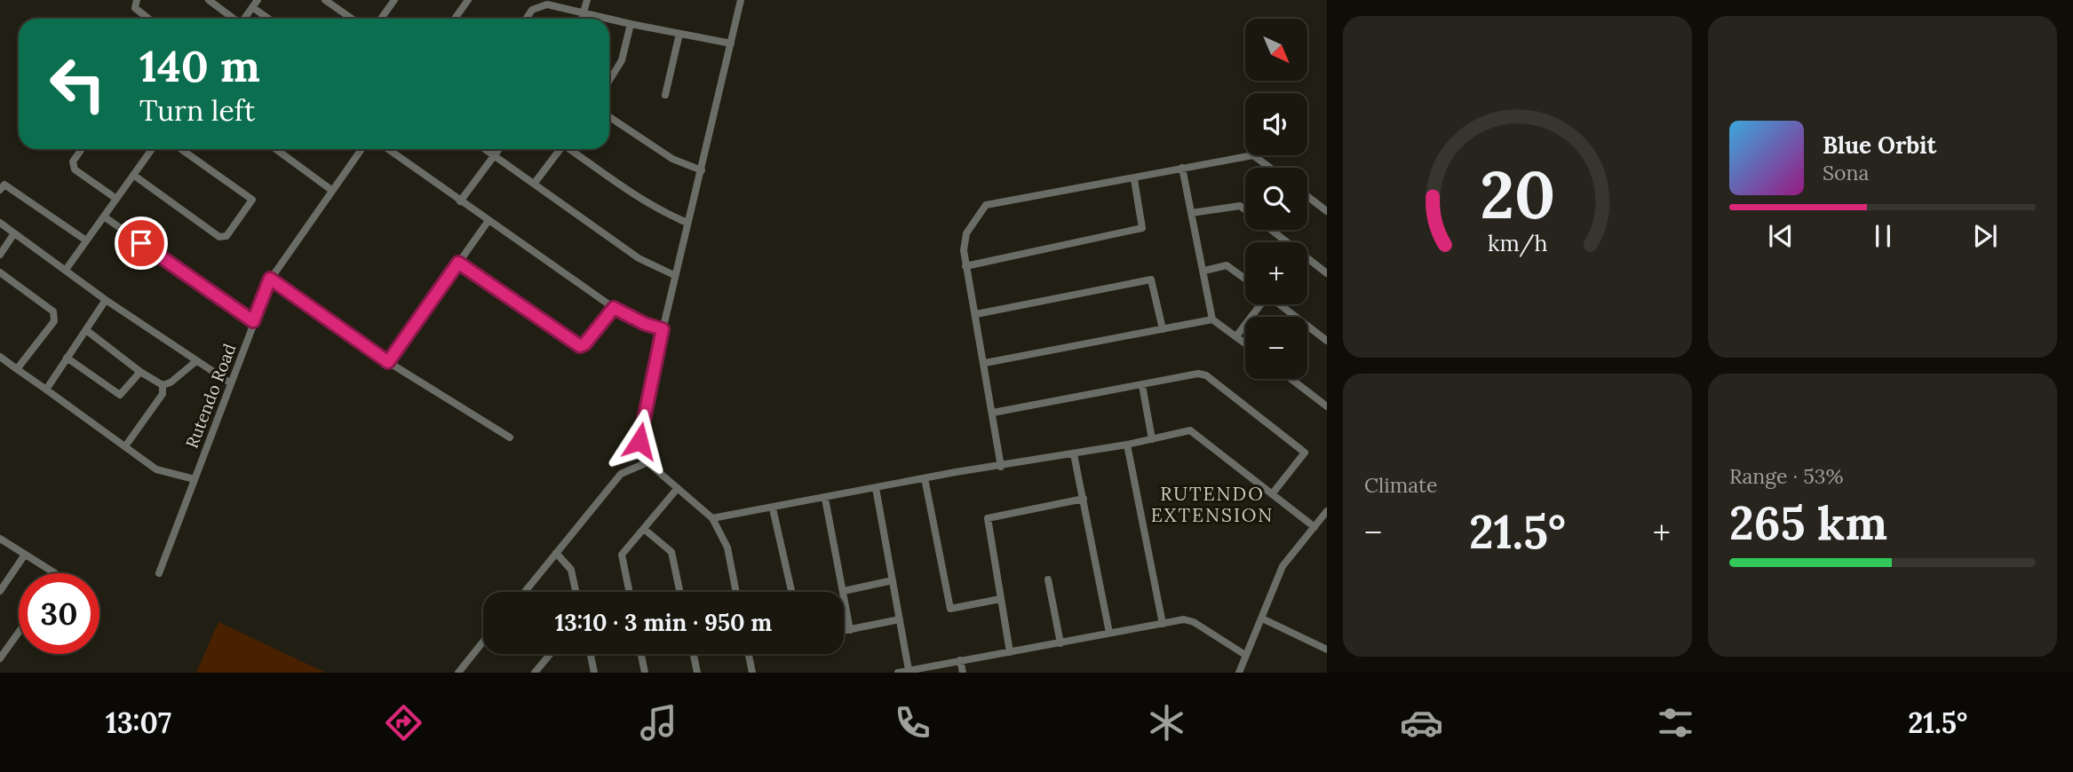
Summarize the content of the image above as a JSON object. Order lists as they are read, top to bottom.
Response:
{
  "streets": {
    "street": ["Rutendo Road"]
  },
  "districts": ["RUTENDO EXTENSION"],
  "north": "bottom right",
  "page": {
    "map_buttons": ["+", "−"],
    "turn": ["140 m", "Turn left"],
    "song": ["Blue Orbit", "Sona"],
    "tile": [
      "Climate",
      ["Range · 53%", "265 km"]
    ],
    "heat": ["−", "21.5°", "+"],
    "limit": "30",
    "trip": "13:10 · 3 min · 950 m",
    "tabs": ["13:07", "21.5°"],
    "gauge": ["20", "km/h"]
  }
}
